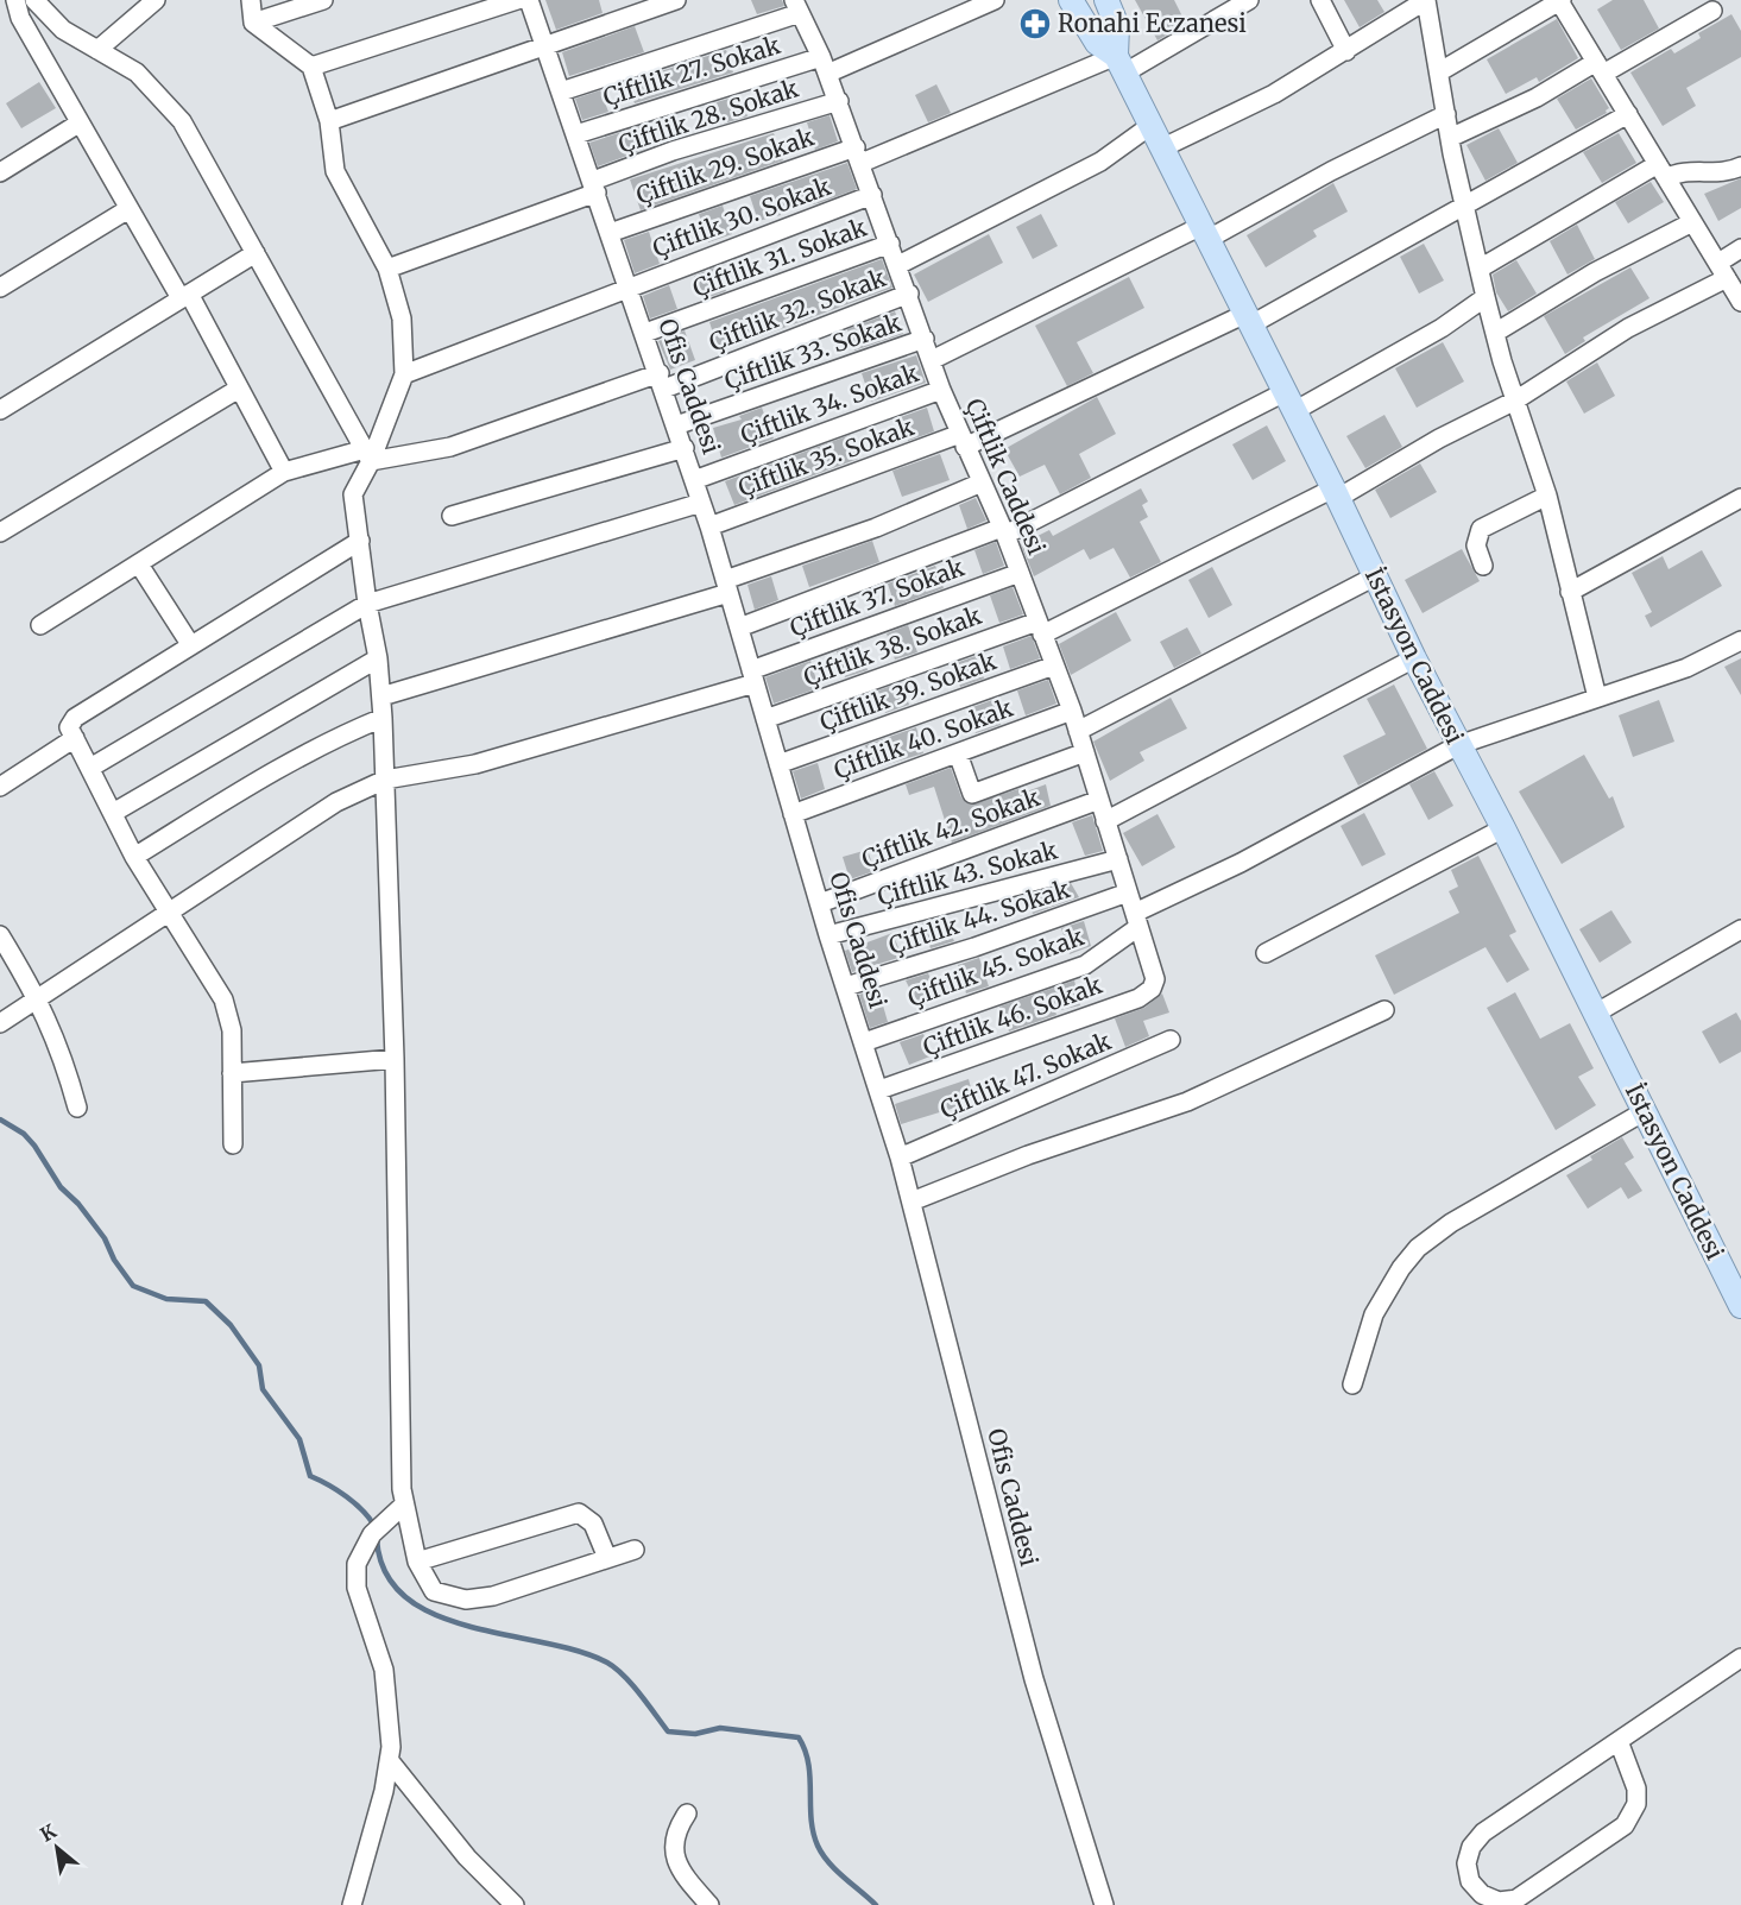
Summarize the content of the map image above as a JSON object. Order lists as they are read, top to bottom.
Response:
{
  "streets": {
    "main road": ["İstasyon Caddesi"],
    "street": [
      "Çiftlik 27. Sokak",
      "Çiftlik 28. Sokak",
      "Çiftlik 29. Sokak",
      "Çiftlik 30. Sokak",
      "Çiftlik 31. Sokak",
      "Çiftlik 32. Sokak",
      "Çiftlik 33. Sokak",
      "Ofis Caddesi",
      "Çiftlik 34. Sokak",
      "Çiftlik 35. Sokak",
      "Çiftlik Caddesi",
      "Çiftlik 37. Sokak",
      "Çiftlik 38. Sokak",
      "Çiftlik 39. Sokak",
      "Çiftlik 40. Sokak",
      "Çiftlik 42. Sokak",
      "Çiftlik 43. Sokak",
      "Çiftlik 44. Sokak",
      "Çiftlik 45. Sokak",
      "Çiftlik 46. Sokak",
      "Çiftlik 47. Sokak"
    ]
  },
  "crossings": [
    ["Çiftlik 27. Sokak", "Ofis Caddesi"],
    ["Çiftlik 27. Sokak", "Çiftlik Caddesi"],
    ["Çiftlik 28. Sokak", "Ofis Caddesi"],
    ["Çiftlik 28. Sokak", "Çiftlik Caddesi"],
    ["Çiftlik 29. Sokak", "Ofis Caddesi"],
    ["Çiftlik 29. Sokak", "Çiftlik Caddesi"],
    ["Çiftlik 29. Sokak", "İstasyon Caddesi"],
    ["Çiftlik 30. Sokak", "Ofis Caddesi"],
    ["Çiftlik 30. Sokak", "Çiftlik Caddesi"],
    ["Çiftlik 31. Sokak", "Ofis Caddesi"],
    ["Çiftlik 31. Sokak", "Çiftlik Caddesi"],
    ["Çiftlik 32. Sokak", "Ofis Caddesi"],
    ["Çiftlik 32. Sokak", "Çiftlik Caddesi"],
    ["Çiftlik 33. Sokak", "Ofis Caddesi"],
    ["Çiftlik 33. Sokak", "Çiftlik Caddesi"],
    ["Ofis Caddesi", "Çiftlik 34. Sokak"],
    ["Ofis Caddesi", "Çiftlik 35. Sokak"],
    ["Ofis Caddesi", "Çiftlik 37. Sokak"],
    ["Ofis Caddesi", "Çiftlik 38. Sokak"],
    ["Ofis Caddesi", "Çiftlik 39. Sokak"],
    ["Ofis Caddesi", "Çiftlik 40. Sokak"],
    ["Ofis Caddesi", "Çiftlik 42. Sokak"],
    ["Ofis Caddesi", "Çiftlik 43. Sokak"],
    ["Ofis Caddesi", "Çiftlik 44. Sokak"],
    ["Ofis Caddesi", "Çiftlik 45. Sokak"],
    ["Ofis Caddesi", "Çiftlik 46. Sokak"],
    ["Ofis Caddesi", "Çiftlik 47. Sokak"],
    ["Çiftlik 34. Sokak", "Çiftlik Caddesi"],
    ["Çiftlik 35. Sokak", "Çiftlik Caddesi"],
    ["Çiftlik 35. Sokak", "İstasyon Caddesi"],
    ["Çiftlik Caddesi", "Çiftlik 37. Sokak"],
    ["Çiftlik Caddesi", "Çiftlik 38. Sokak"],
    ["Çiftlik Caddesi", "Çiftlik 39. Sokak"],
    ["Çiftlik Caddesi", "Çiftlik 40. Sokak"],
    ["Çiftlik Caddesi", "Çiftlik 42. Sokak"],
    ["Çiftlik Caddesi", "Çiftlik 43. Sokak"],
    ["Çiftlik Caddesi", "Çiftlik 44. Sokak"],
    ["Çiftlik Caddesi", "Çiftlik 45. Sokak"],
    ["Çiftlik Caddesi", "Çiftlik 46. Sokak"],
    ["Çiftlik 38. Sokak", "İstasyon Caddesi"],
    ["İstasyon Caddesi", "Çiftlik 45. Sokak"]
  ],
  "places": {
    "pharmacy": ["Ronahi Eczanesi"]
  },
  "north": "top left"
}
